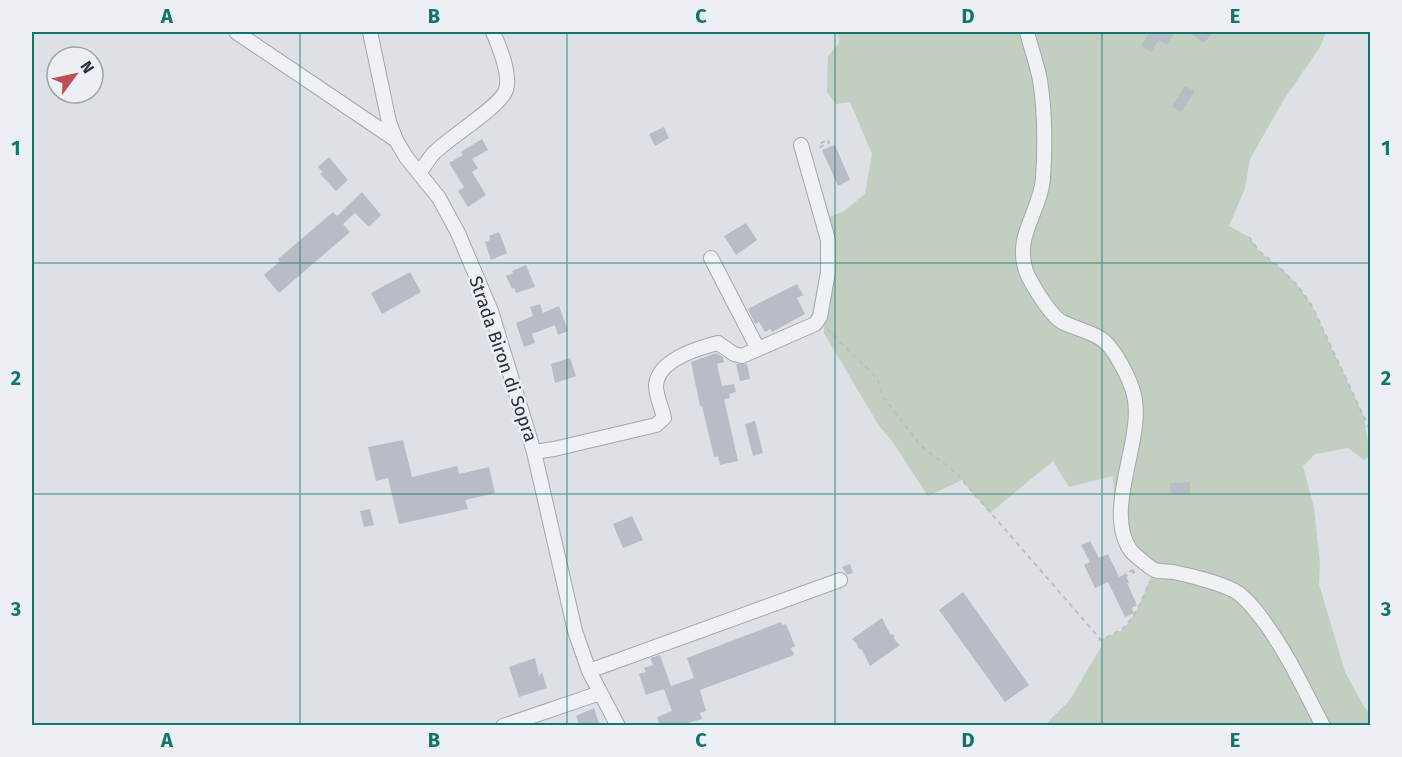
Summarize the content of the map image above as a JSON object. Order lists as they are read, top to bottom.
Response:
{
  "streets": {
    "street": ["Strada Biron di Sopra"]
  },
  "north": "top right",
  "grid": {
    "columns": [
      "A",
      "B",
      "C",
      "D",
      "E"
    ],
    "rows": ["1", "2", "3"]
  }
}
